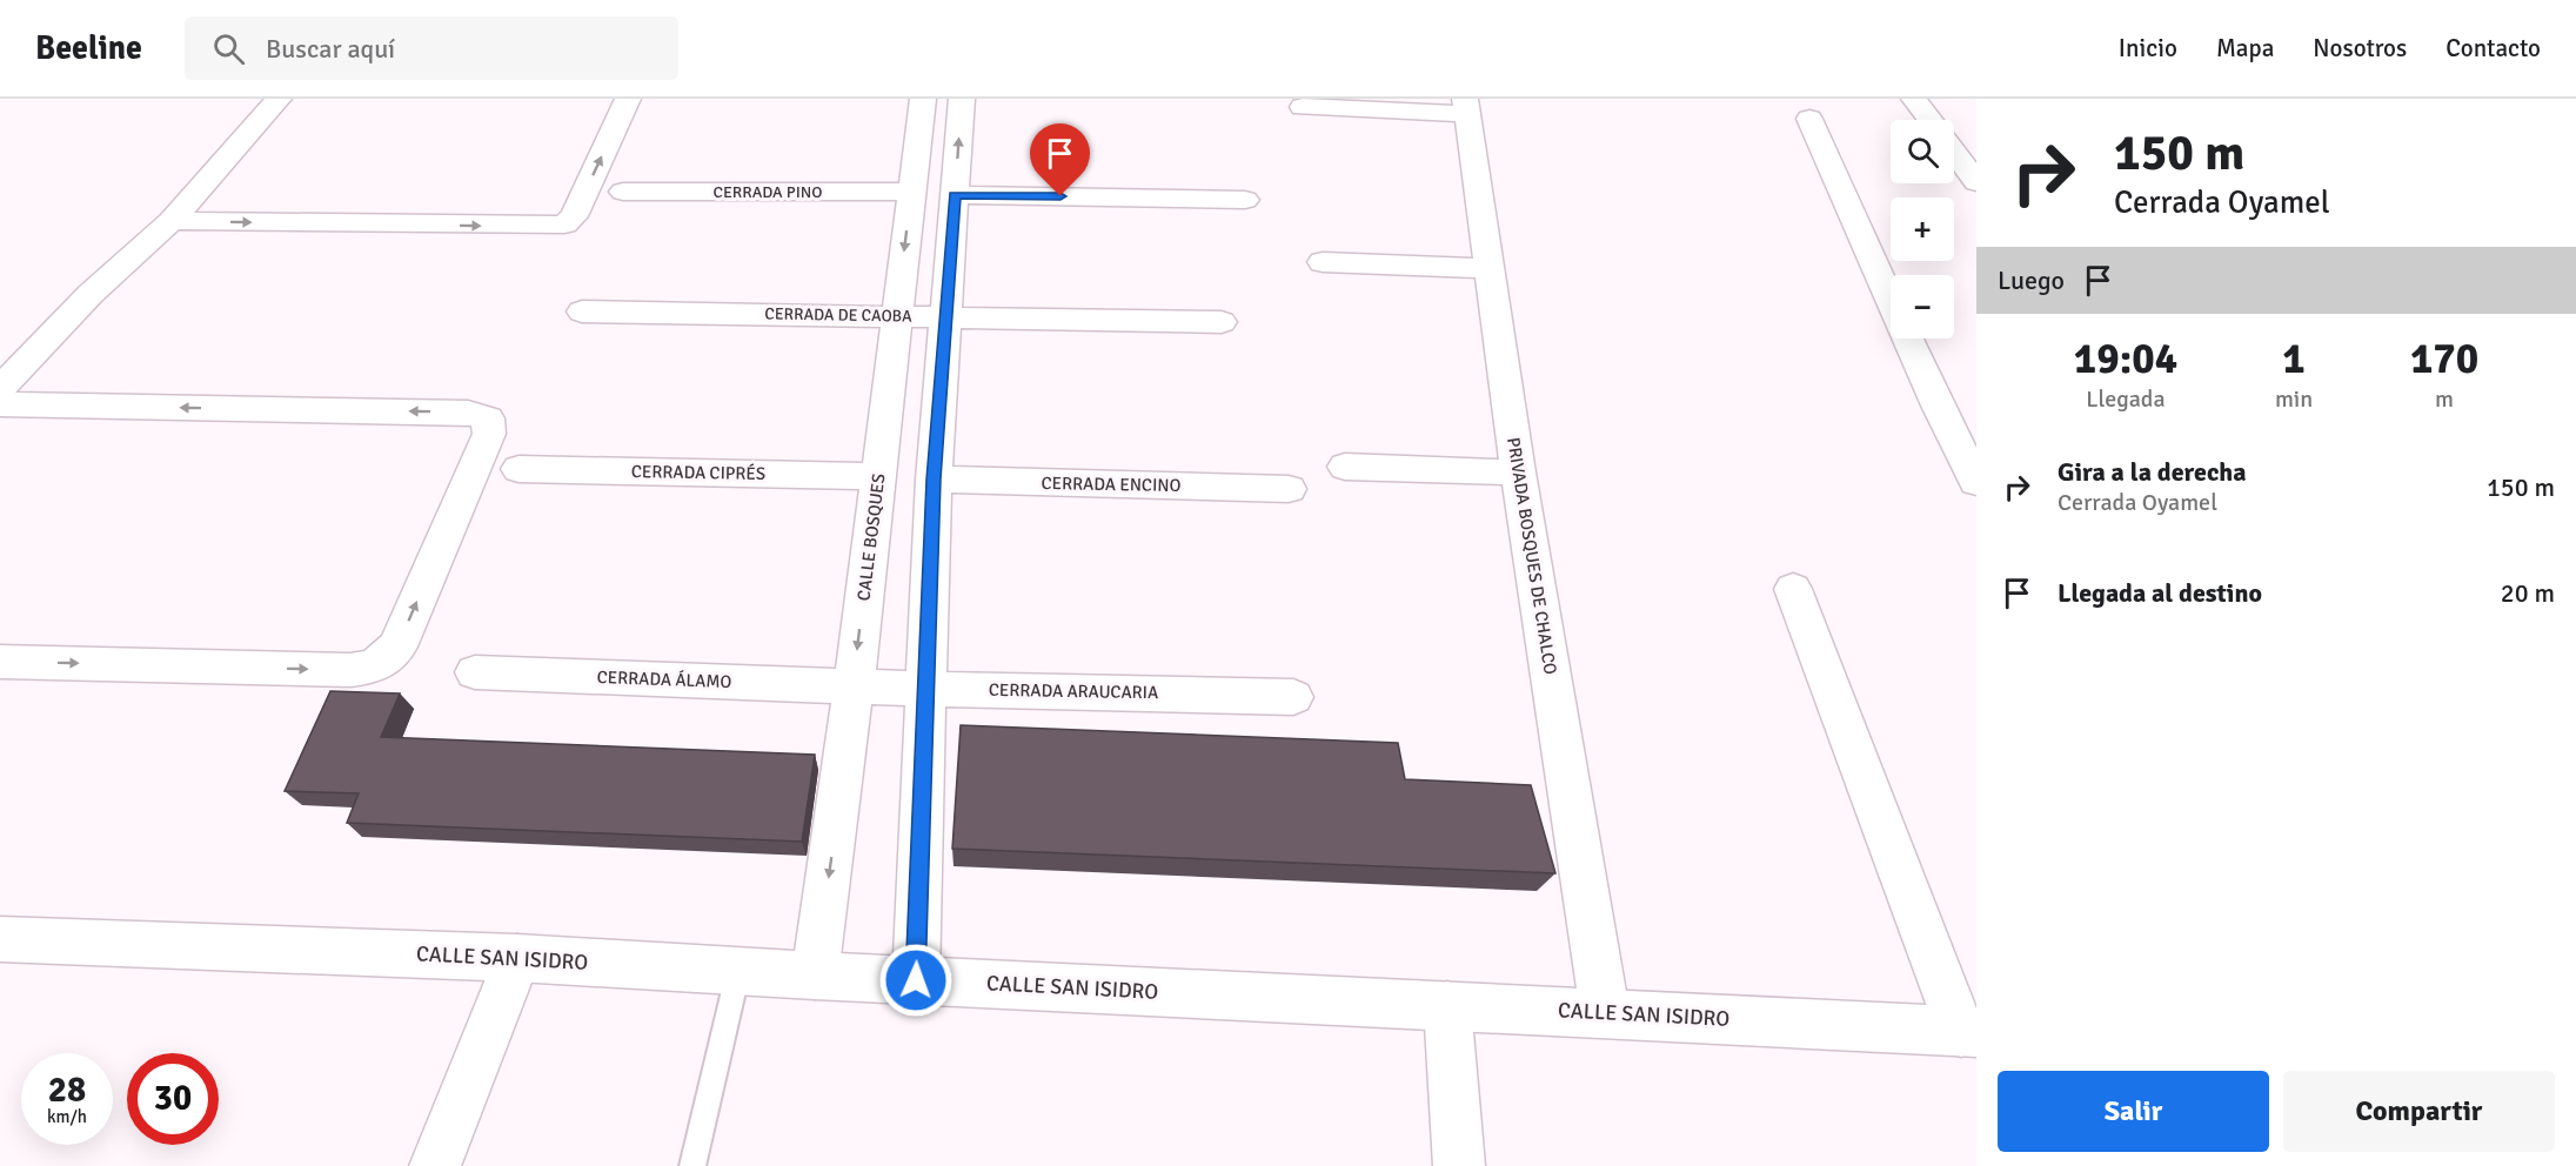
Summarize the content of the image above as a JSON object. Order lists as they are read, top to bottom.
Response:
{
  "streets": {
    "street": [
      "CERRADA PINO",
      "CERRADA DE CAOBA",
      "CERRADA CIPRÉS",
      "CERRADA ENCINO",
      "CALLE BOSQUES",
      "PRIVADA BOSQUES DE CHALCO",
      "CERRADA ÁLAMO",
      "CERRADA ARAUCARIA",
      "CALLE SAN ISIDRO"
    ]
  },
  "crossings": [
    ["CERRADA PINO", "CALLE BOSQUES"],
    ["CERRADA DE CAOBA", "CALLE BOSQUES"],
    ["CERRADA CIPRÉS", "CALLE BOSQUES"],
    ["CALLE BOSQUES", "CERRADA ÁLAMO"],
    ["CALLE BOSQUES", "CERRADA ARAUCARIA"],
    ["CALLE BOSQUES", "CALLE SAN ISIDRO"],
    ["PRIVADA BOSQUES DE CHALCO", "CALLE SAN ISIDRO"],
    ["CERRADA ÁLAMO", "CERRADA ARAUCARIA"]
  ],
  "page": {
    "header": "Beeline",
    "search": "Buscar aquí",
    "nav": [
      "Inicio",
      "Mapa",
      "Nosotros",
      "Contacto"
    ],
    "turn": ["150 m", "Cerrada Oyamel"],
    "map_buttons": ["+", "−"],
    "then": "Luego",
    "eta": [
      "19:04",
      "Llegada",
      "1",
      "min",
      "170",
      "m"
    ],
    "list": [
      {
        "name": "Gira a la derecha",
        "note": "Cerrada Oyamel",
        "value": "150 m"
      },
      {
        "name": "Llegada al destino",
        "value": "20 m"
      }
    ],
    "speed": "28 km/h",
    "limit": "30",
    "buttons": ["Salir", "Compartir"]
  }
}
